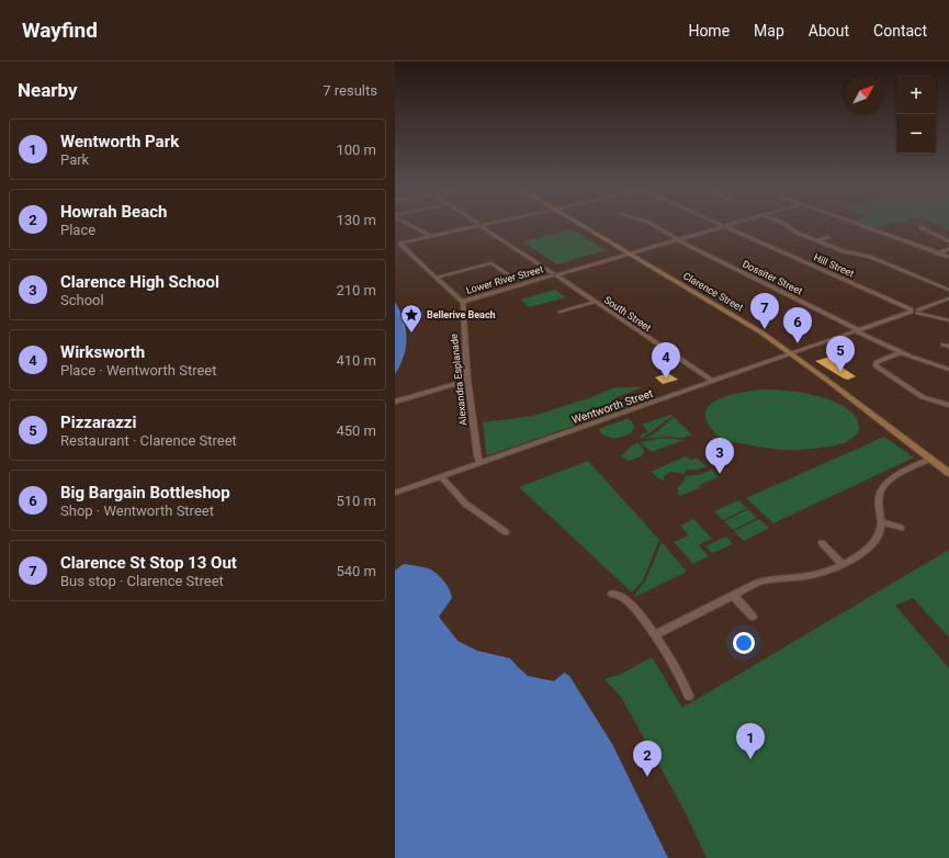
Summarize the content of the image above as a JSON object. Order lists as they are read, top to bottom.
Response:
{
  "streets": {
    "main road": ["Clarence Street"],
    "street": [
      "Hill Street",
      "Dossiter Street",
      "Lower River Street",
      "South Street",
      "Alexandra Esplanade",
      "Wentworth Street"
    ]
  },
  "crossings": [
    ["Hill Street", "Lower River Street"],
    ["Hill Street", "Wentworth Street"],
    ["Dossiter Street", "Lower River Street"],
    ["Dossiter Street", "Wentworth Street"],
    ["Lower River Street", "Clarence Street"],
    ["Lower River Street", "South Street"],
    ["Lower River Street", "Alexandra Esplanade"],
    ["Clarence Street", "Wentworth Street"],
    ["South Street", "Wentworth Street"],
    ["Alexandra Esplanade", "Wentworth Street"]
  ],
  "places": {
    "place": ["Bellerive Beach"]
  },
  "north": "top right",
  "page": {
    "header": "Wayfind",
    "nav": [
      "Home",
      "Map",
      "About",
      "Contact"
    ],
    "heading": ["Nearby", "7 results"],
    "map_buttons": ["+", "−"],
    "list": [
      {
        "mark": "1",
        "name": "Wentworth Park",
        "note": "Park",
        "value": "100 m"
      },
      {
        "mark": "2",
        "name": "Howrah Beach",
        "note": "Place",
        "value": "130 m"
      },
      {
        "mark": "3",
        "name": "Clarence High School",
        "note": "School",
        "value": "210 m"
      },
      {
        "mark": "4",
        "name": "Wirksworth",
        "note": "Place · Wentworth Street",
        "value": "410 m"
      },
      {
        "mark": "5",
        "name": "Pizzarazzi",
        "note": "Restaurant · Clarence Street",
        "value": "450 m"
      },
      {
        "mark": "6",
        "name": "Big Bargain Bottleshop",
        "note": "Shop · Wentworth Street",
        "value": "510 m"
      },
      {
        "mark": "7",
        "name": "Clarence St Stop 13 Out",
        "note": "Bus stop · Clarence Street",
        "value": "540 m"
      }
    ],
    "pins": [
      "7",
      "6",
      "5",
      "4",
      "3",
      "1",
      "2"
    ]
  }
}
